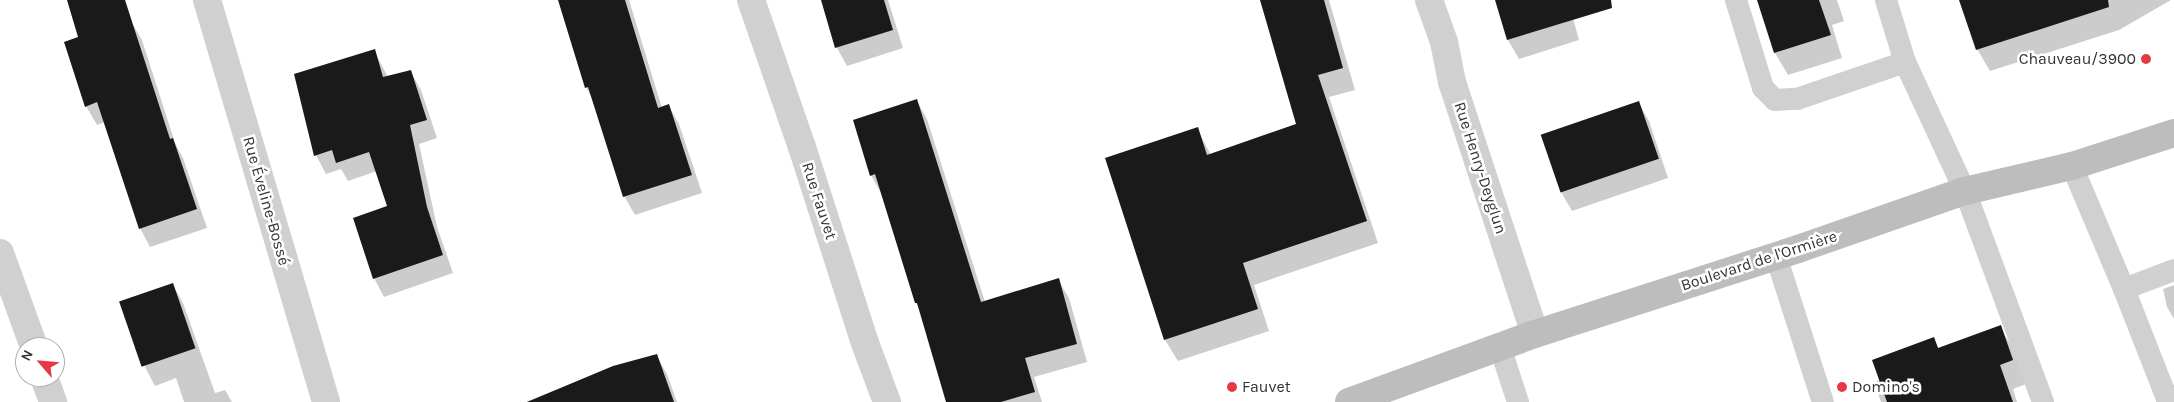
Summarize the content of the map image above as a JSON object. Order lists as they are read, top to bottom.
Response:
{
  "streets": {
    "main road": ["Boulevard de l'Ormière"],
    "street": ["Rue Henry-Deyglun", "Rue Éveline-Bossé", "Rue Fauvet"]
  },
  "crossings": [
    ["Rue Henry-Deyglun", "Boulevard de l'Ormière"]
  ],
  "places": ["Chauveau/3900", "Fauvet", "Domino's"],
  "north": "top left"
}
